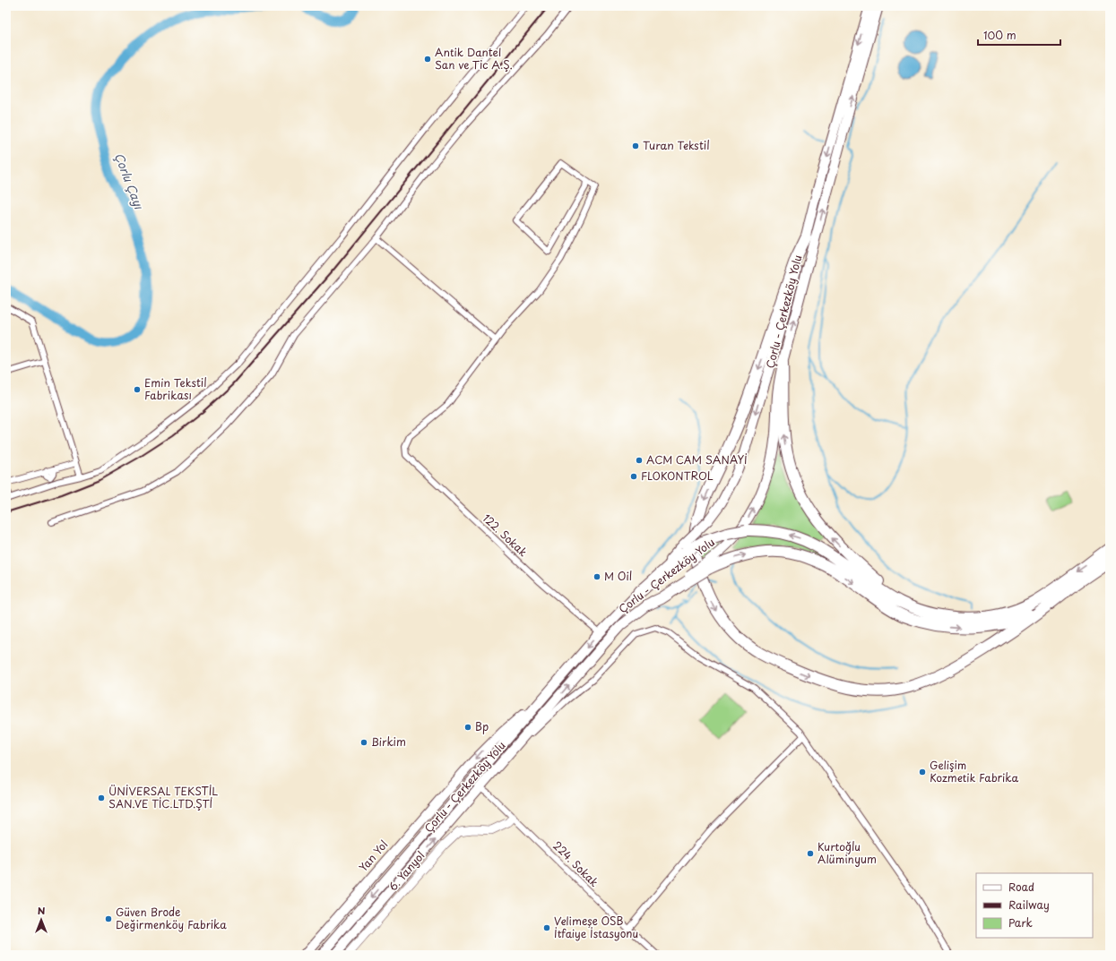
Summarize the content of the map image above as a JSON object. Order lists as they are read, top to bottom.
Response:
{
  "streets": {
    "main road": ["Çorlu - Çerkezköy Yolu", "Yan Yol", "6. Yanyol"],
    "street": ["122. Sokak", "224. Sokak"]
  },
  "crossings": [
    ["Çorlu - Çerkezköy Yolu", "122. Sokak"],
    ["Çorlu - Çerkezköy Yolu", "Yan Yol"],
    ["Çorlu - Çerkezköy Yolu", "224. Sokak"],
    ["224. Sokak", "6. Yanyol"]
  ],
  "water": ["Çorlu Çayı"],
  "places": [
    "Antik Dantel San ve Tic A.Ş.",
    "Turan Tekstil",
    "Emin Tekstil Fabrikası",
    "ACM CAM SANAYİ",
    "FLOKONTROL",
    "M Oil",
    "Bp",
    "Birkim",
    "Gelişim Kozmetik Fabrika",
    "ÜNİVERSAL TEKSTİL SAN.VE TİC.LTD.ŞTİ",
    "Kurtoğlu Alüminyum",
    "Güven Brode Değirmenköy Fabrika",
    "Velimeşe OSB İtfaiye İstasyonu"
  ],
  "legend": ["Road", "Railway", "Park"],
  "scale_bar": "100 m",
  "north": "top"
}
